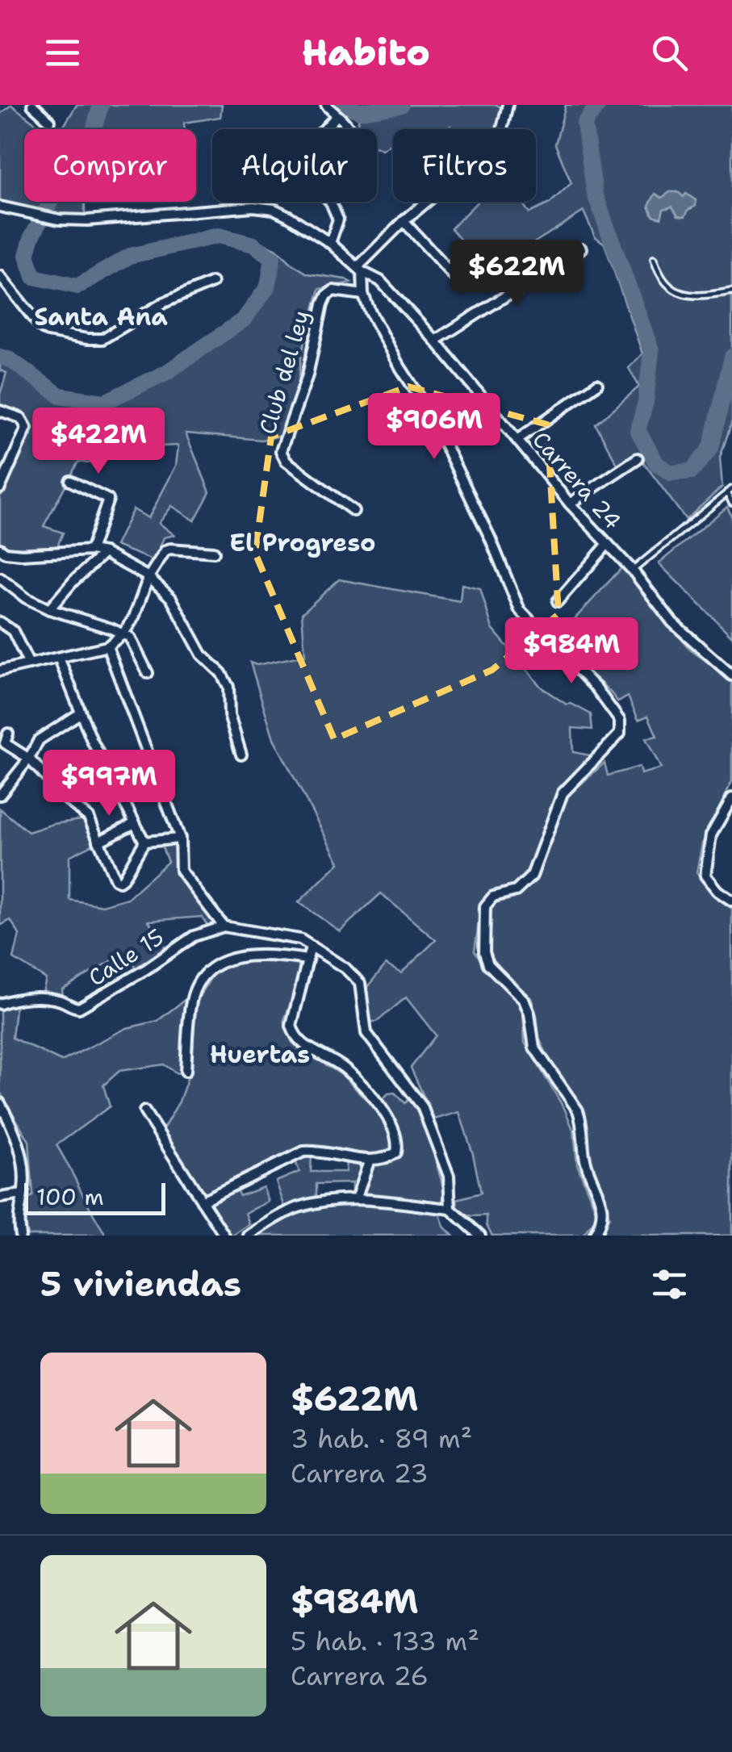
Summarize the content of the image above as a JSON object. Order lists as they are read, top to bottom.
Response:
{
  "streets": {
    "street": ["Club del ley", "Carrera 24", "Calle 15"]
  },
  "districts": ["Santa Ana", "El Progreso", "Huertas"],
  "scale_bar": "100 m",
  "page": {
    "header": "Habito",
    "chip": ["Comprar", "Alquilar", "Filtros"],
    "price": [
      "$622M",
      "$906M",
      "$422M",
      "$984M",
      "$997M"
    ],
    "scale": "100 m",
    "heading": "5 viviendas",
    "list": [
      {
        "name": "$622M",
        "note": "3 hab. · 89 m² · Carrera 23"
      },
      {
        "name": "$984M",
        "note": "5 hab. · 133 m² · Carrera 26"
      }
    ]
  }
}
